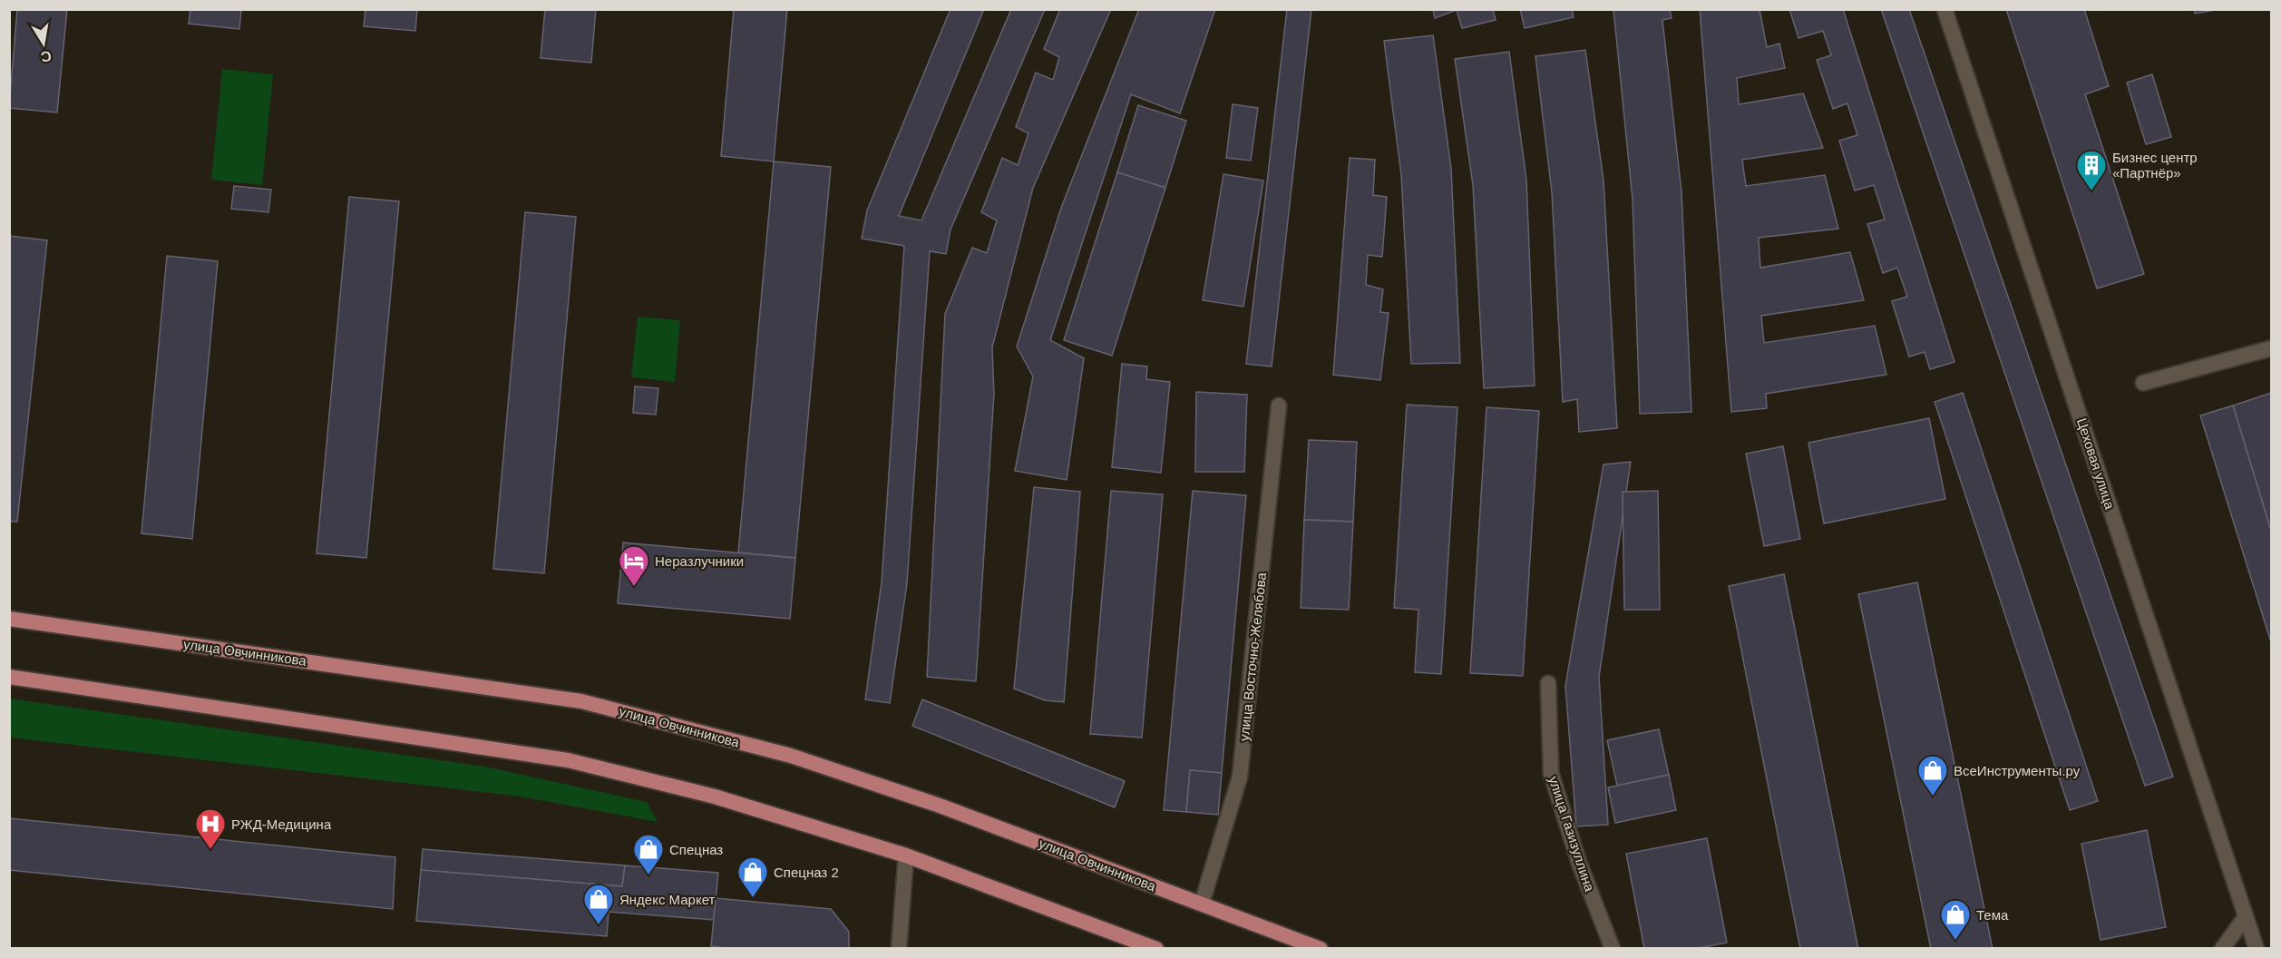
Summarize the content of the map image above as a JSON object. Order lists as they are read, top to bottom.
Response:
{
  "streets": {
    "main road": [
      "Цеховая улица",
      "улица Овчинникова",
      "улица Восточно-Желябова",
      "улица Газизуллина"
    ]
  },
  "crossings": [
    ["улица Овчинникова", "улица Восточно-Желябова"]
  ],
  "places": {
    "building": ["Бизнес центр «Партнёр»"],
    "hotel": ["Неразлучники"],
    "shop": [
      "ВсеИнструменты.ру",
      "Спецназ",
      "Спецназ 2",
      "Яндекс Маркет",
      "Тема"
    ],
    "hospital": ["РЖД-Медицина"]
  },
  "north": "bottom"
}
